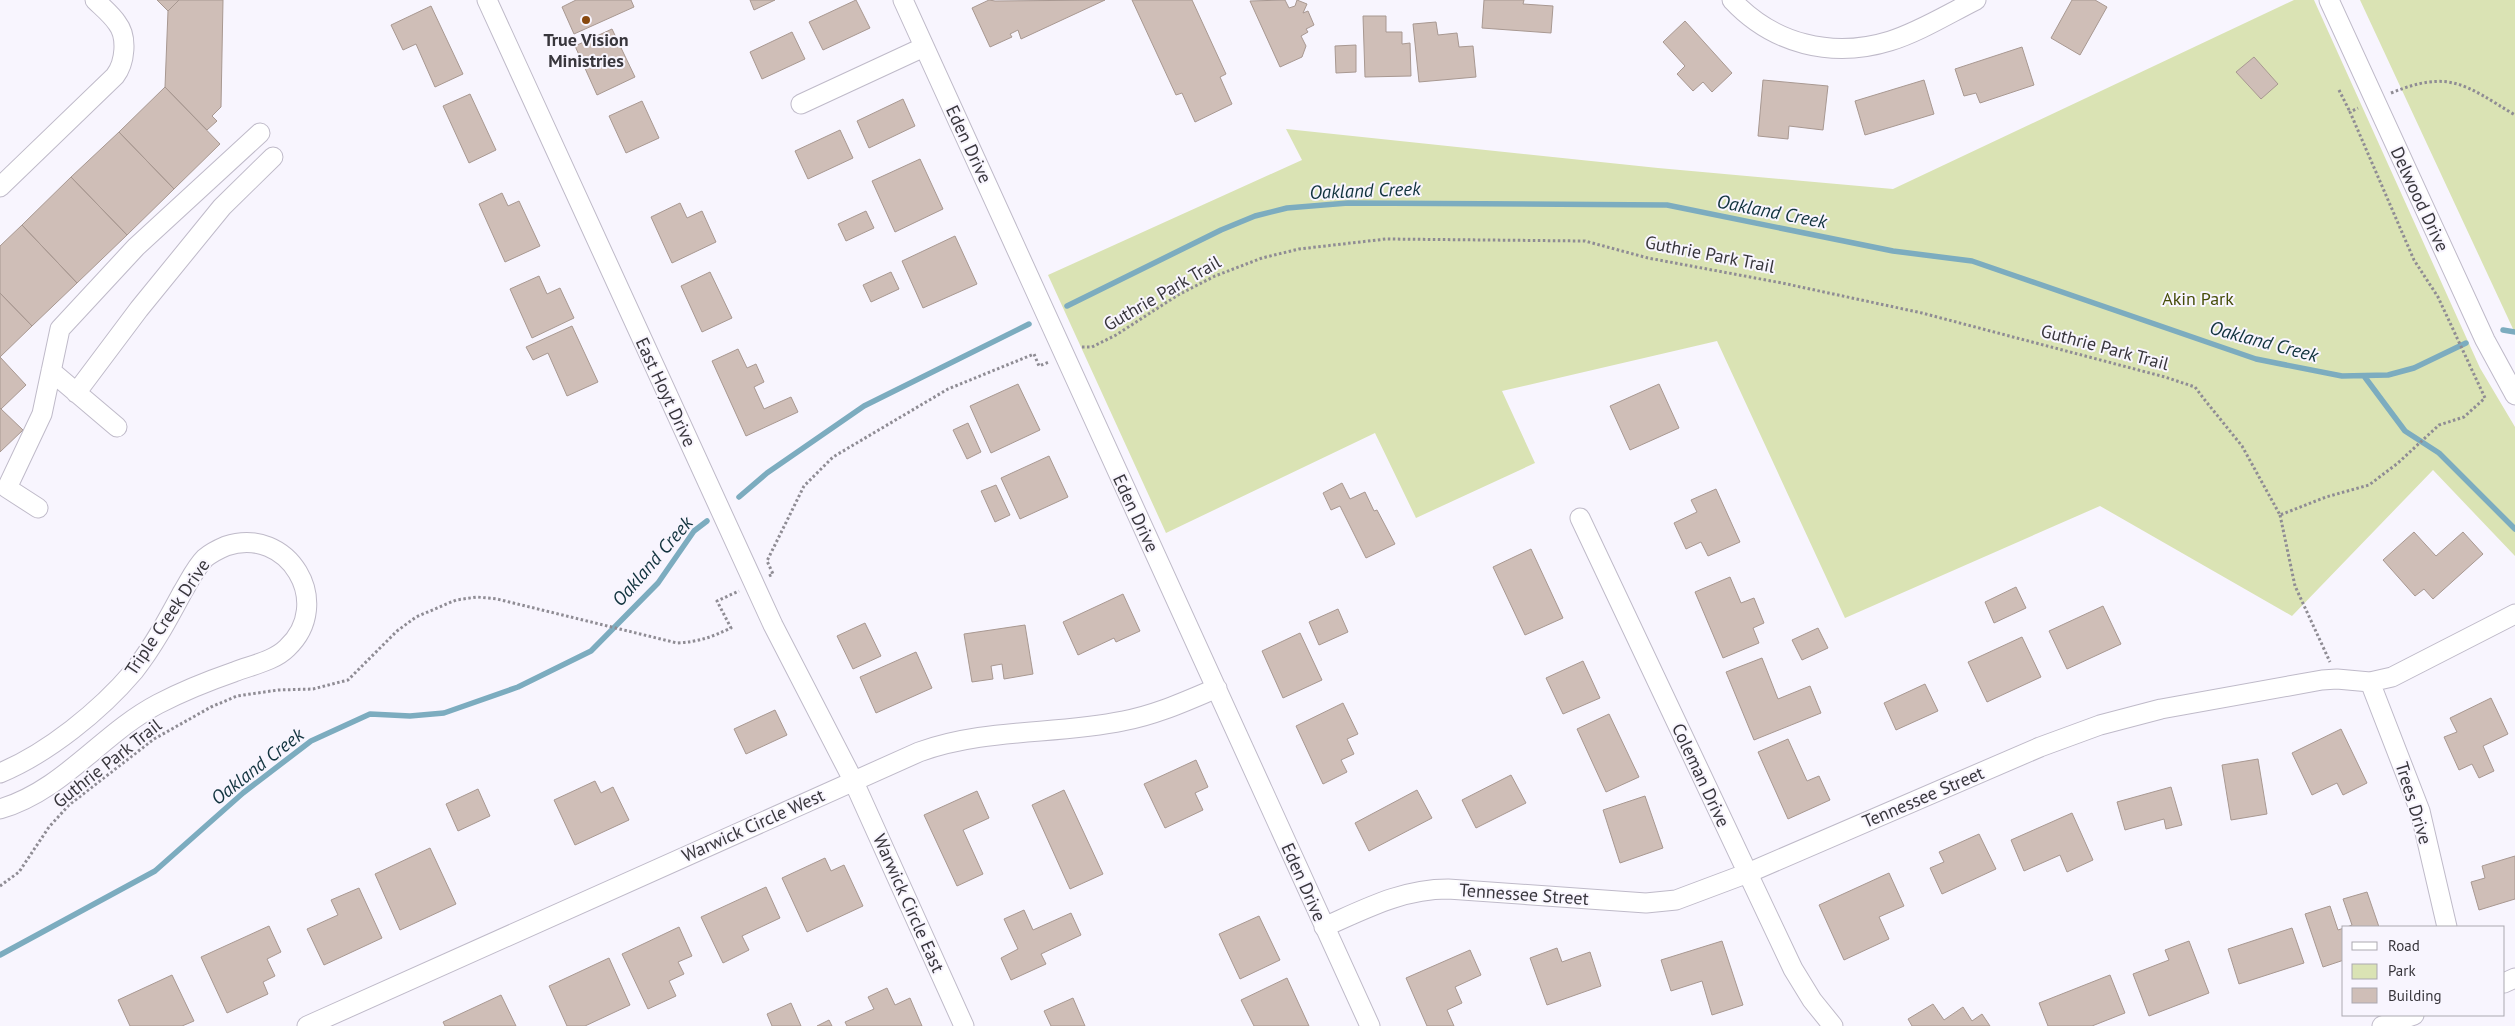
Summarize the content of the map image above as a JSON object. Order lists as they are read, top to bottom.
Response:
{
  "streets": {
    "street": [
      "Eden Drive",
      "Delwood Drive",
      "East Hoyt Drive",
      "Triple Creek Drive",
      "Coleman Drive",
      "Tennessee Street",
      "Trees Drive",
      "Warwick Circle West",
      "Warwick Circle East"
    ],
    "path": ["Guthrie Park Trail"]
  },
  "crossings": [
    ["Eden Drive", "Tennessee Street"],
    ["Eden Drive", "Warwick Circle West"],
    ["Guthrie Park Trail", "Tennessee Street"],
    ["East Hoyt Drive", "Warwick Circle West"],
    ["East Hoyt Drive", "Warwick Circle East"],
    ["Coleman Drive", "Tennessee Street"],
    ["Tennessee Street", "Trees Drive"],
    ["Warwick Circle West", "Warwick Circle East"]
  ],
  "water": ["Oakland Creek"],
  "parks": ["Akin Park"],
  "places": ["True Vision Ministries"],
  "legend": ["Road", "Park", "Building"]
}
